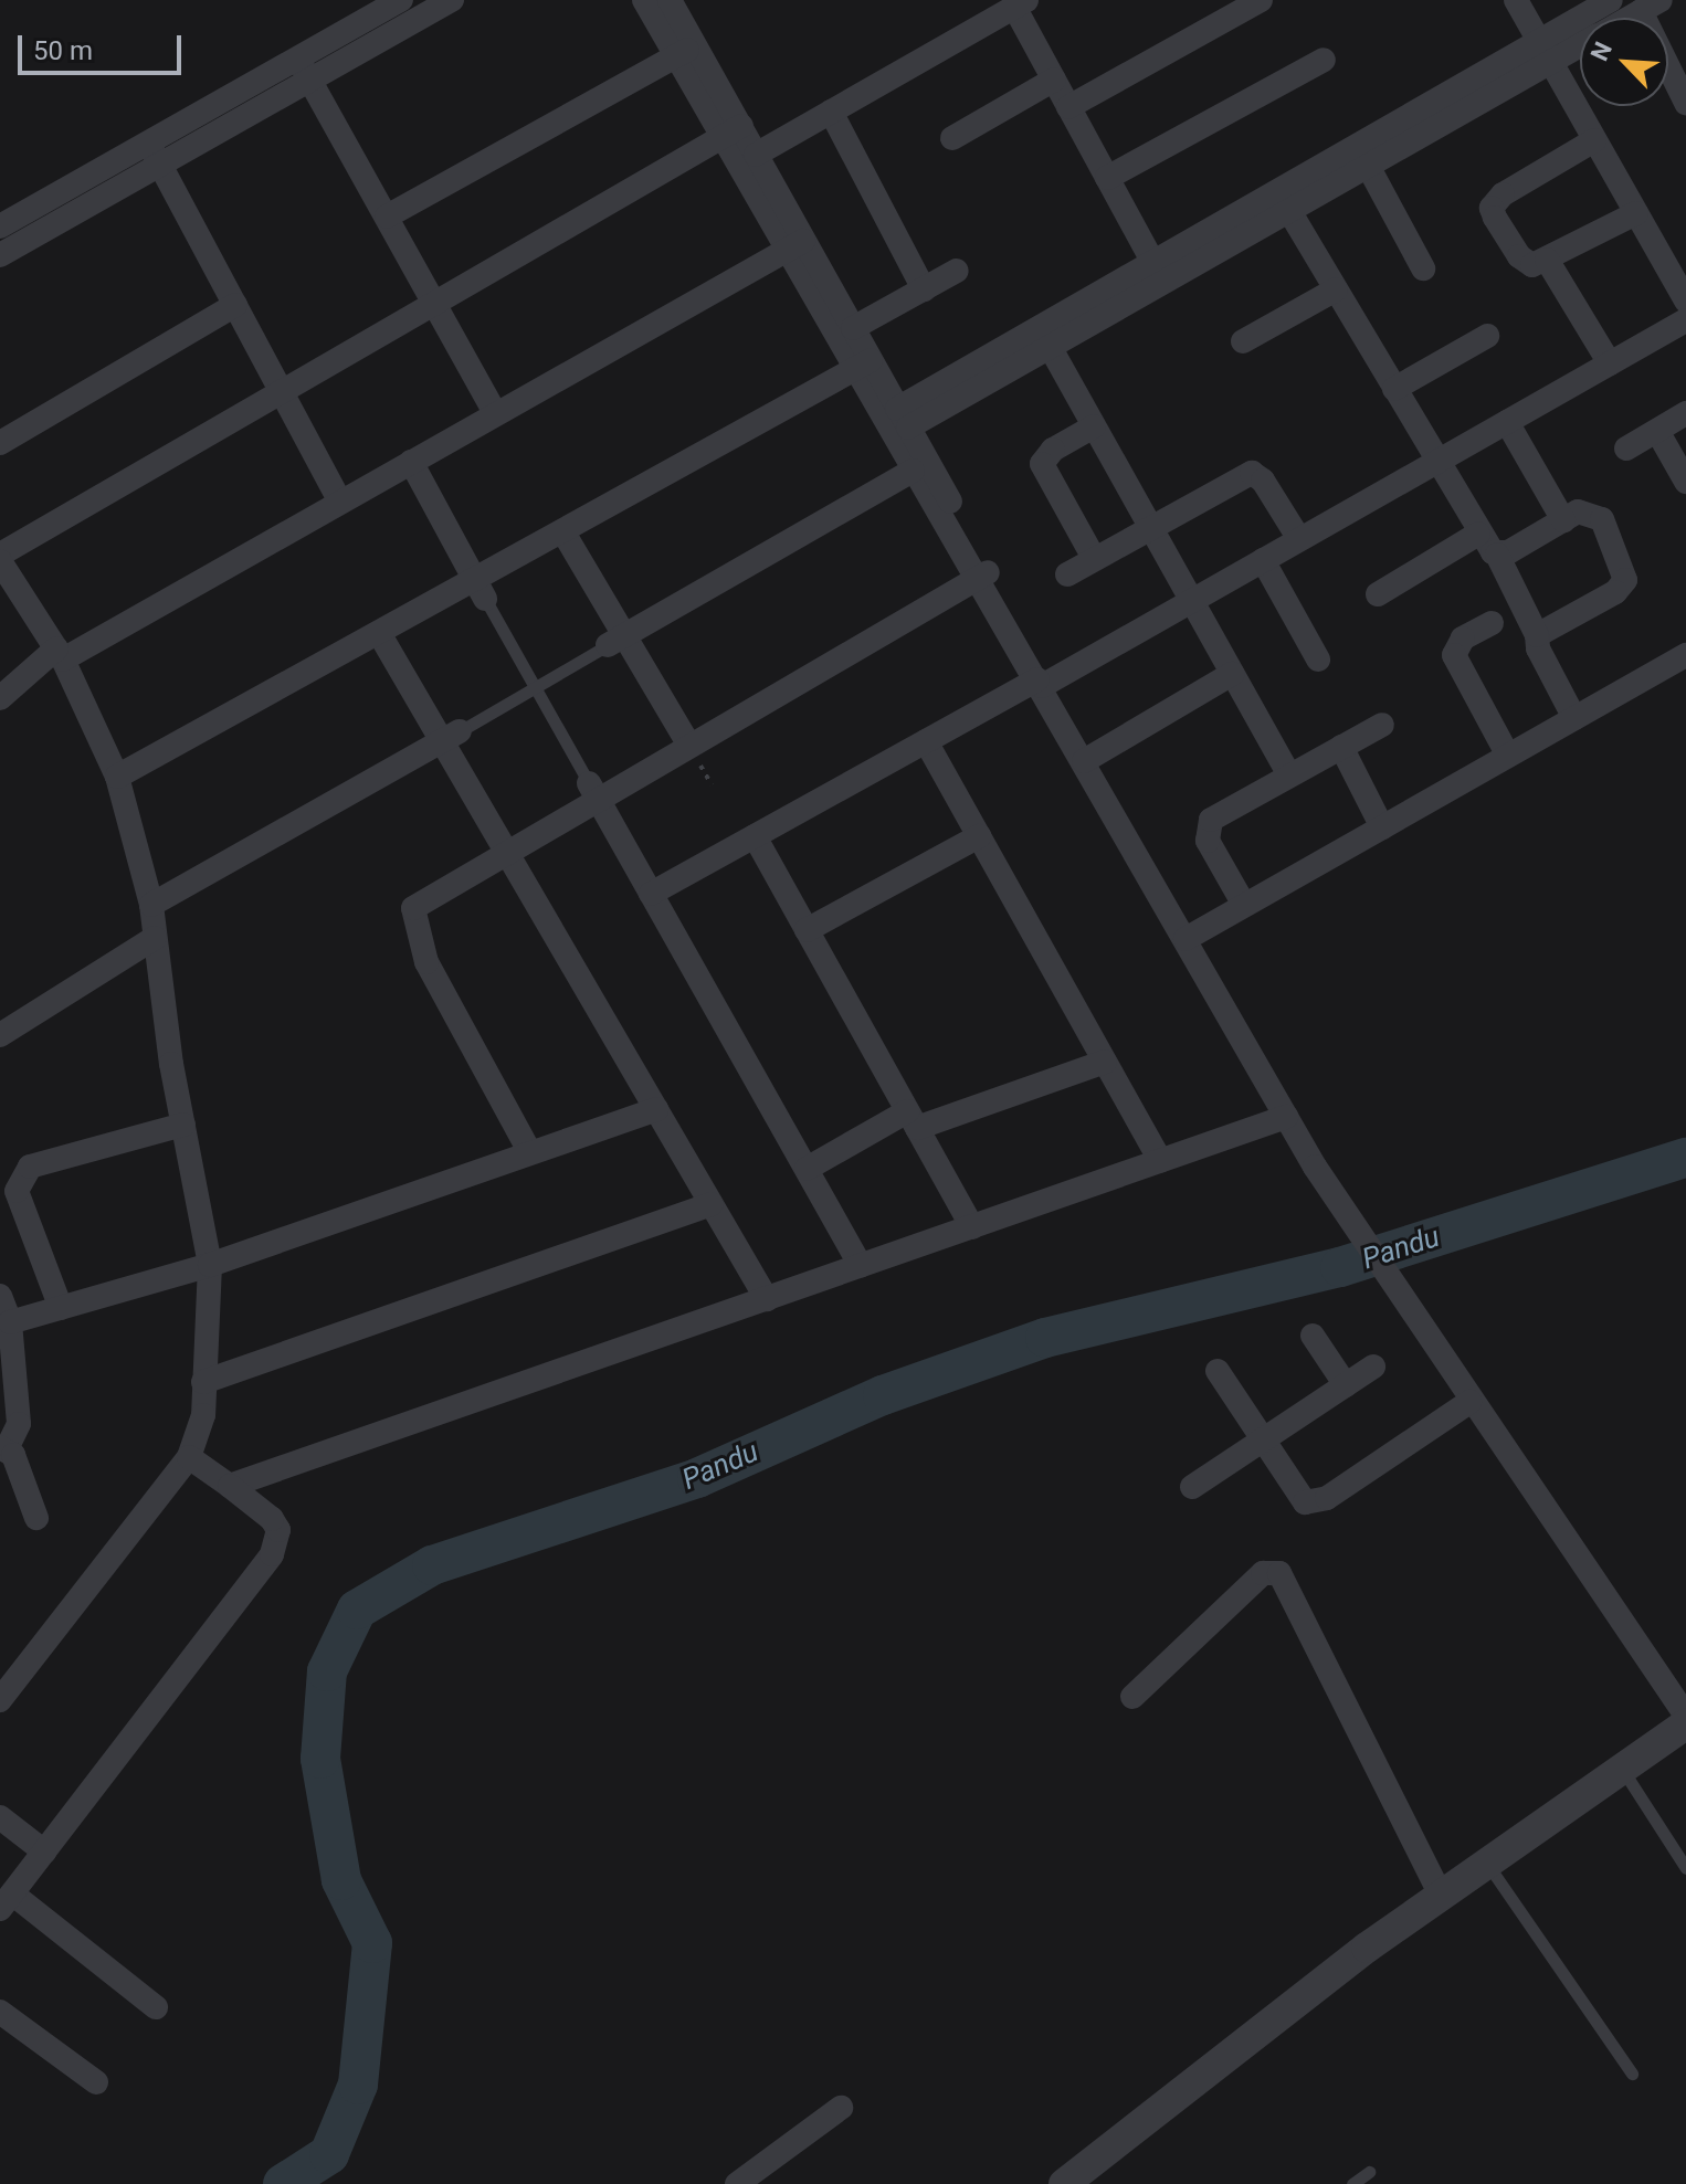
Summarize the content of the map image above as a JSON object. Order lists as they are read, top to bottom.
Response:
{
  "water": ["Pandu"],
  "scale_bar": "50 m",
  "north": "top left"
}
